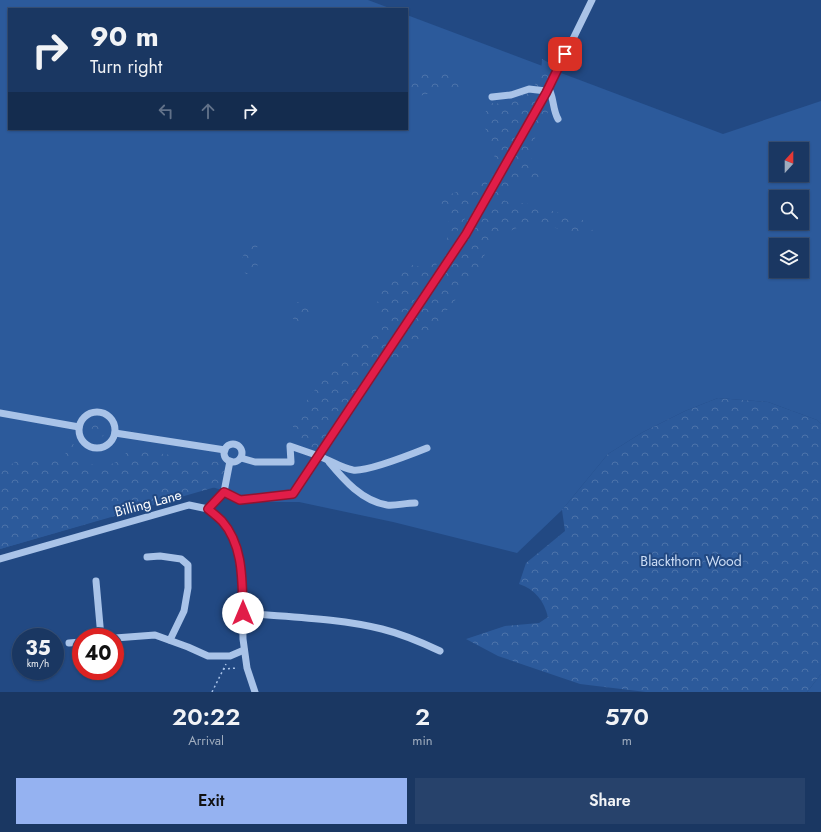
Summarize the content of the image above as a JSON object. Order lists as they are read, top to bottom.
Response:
{
  "streets": {
    "street": ["Billing Lane"]
  },
  "parks": ["Blackthorn Wood"],
  "north": "top",
  "page": {
    "turn": ["90 m", "Turn right"],
    "speed": "35 km/h",
    "limit": "40",
    "eta": [
      "20:22",
      "Arrival",
      "2",
      "min",
      "570",
      "m"
    ],
    "buttons": ["Exit", "Share"]
  }
}
